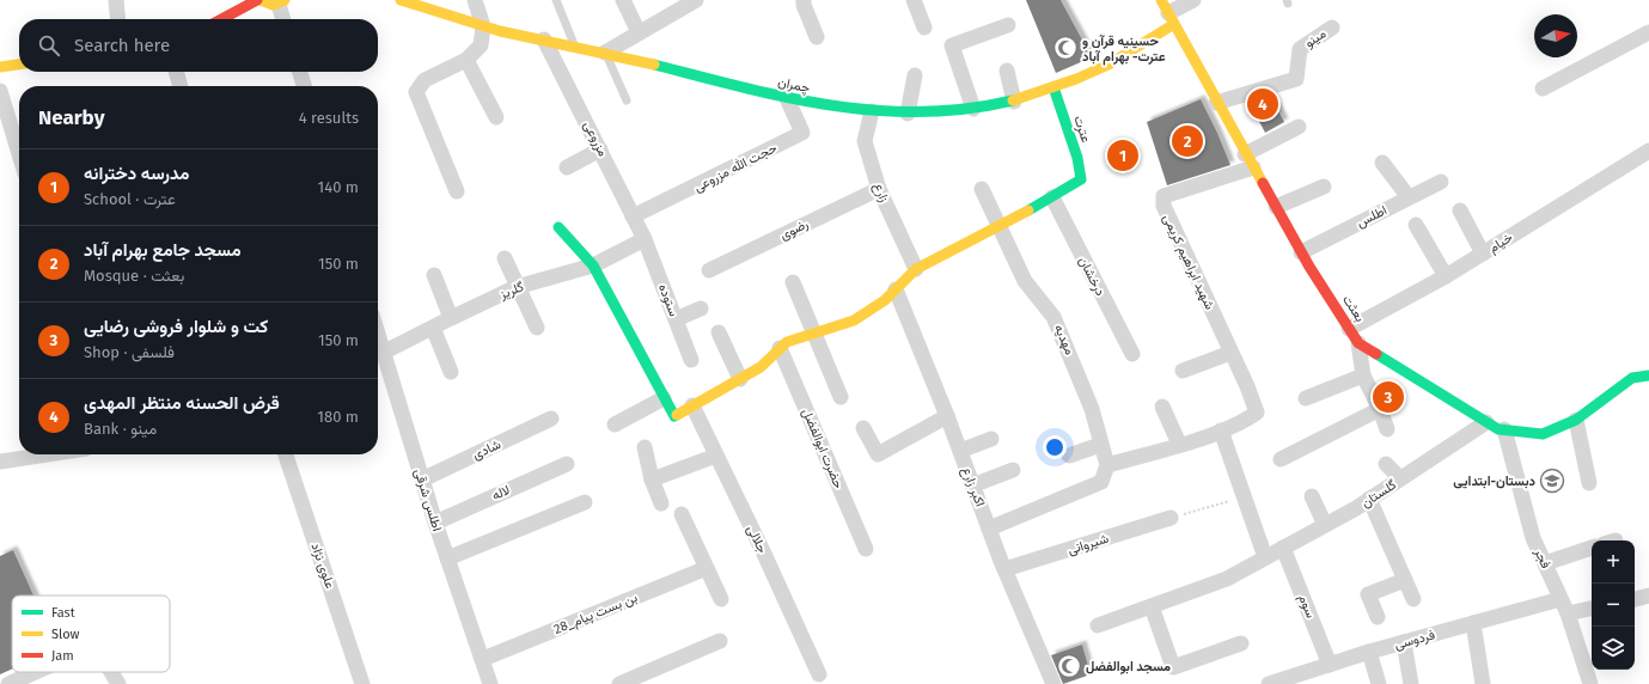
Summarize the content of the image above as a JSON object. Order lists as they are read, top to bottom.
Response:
{
  "streets": {
    "street": [
      "مینو",
      "چمران",
      "عترت",
      "مزروعی",
      "حجت الله مزروعی",
      "زارع",
      "اطلس",
      "رضوی",
      "خیام",
      "شهید ابراهیم کریمی",
      "درخشان",
      "گلریز",
      "ستوده",
      "بعثت",
      "مهدیه",
      "حضرت ابوالفضل",
      "شادی",
      "اکبر زارع",
      "لاله",
      "گلستان",
      "اطلس شرقی",
      "جلالی",
      "شیروانی",
      "فجر",
      "علوی نژاد",
      "سوم",
      "بن بست پیام_28",
      "فردوسی"
    ]
  },
  "crossings": [
    ["مینو", "بعثت"],
    ["چمران", "عترت"],
    ["چمران", "مزروعی"],
    ["چمران", "حجت الله مزروعی"],
    ["چمران", "زارع"],
    ["چمران", "بعثت"],
    ["عترت", "درخشان"],
    ["مزروعی", "حجت الله مزروعی"],
    ["مزروعی", "گلریز"],
    ["مزروعی", "ستوده"],
    ["زارع", "رضوی"],
    ["اطلس", "بعثت"],
    ["خیام", "بعثت"],
    ["شهید ابراهیم کریمی", "بعثت"],
    ["گلریز", "ستوده"],
    ["گلریز", "اطلس شرقی"],
    ["بعثت", "گلستان"],
    ["بعثت", "فجر"],
    ["شادی", "اطلس شرقی"],
    ["اکبر زارع", "شیروانی"],
    ["لاله", "اطلس شرقی"],
    ["گلستان", "سوم"],
    ["اطلس شرقی", "بن بست پیام_28"],
    ["فجر", "فردوسی"],
    ["سوم", "فردوسی"]
  ],
  "places": {
    "mosque": ["حسینیه قرآن و عترت- بهرام آباد", "مسجد ابوالفضل"],
    "school or university": ["دبستان-ابتدایی"]
  },
  "legend": ["Fast", "Slow", "Jam"],
  "north": "right",
  "page": {
    "search": "Search here",
    "pins": [
      "4",
      "2",
      "1",
      "3"
    ],
    "heading": ["Nearby", "4 results"],
    "list": [
      {
        "mark": "1",
        "name": "مدرسه دخترانه",
        "note": "School · عترت",
        "value": "140 m"
      },
      {
        "mark": "2",
        "name": "مسجد جامع بهرام آباد",
        "note": "Mosque · بعثت",
        "value": "150 m"
      },
      {
        "mark": "3",
        "name": "کت و شلوار فروشی رضایی",
        "note": "Shop · فلسفی",
        "value": "150 m"
      },
      {
        "mark": "4",
        "name": "قرض الحسنه منتظر المهدی",
        "note": "Bank · مینو",
        "value": "180 m"
      }
    ],
    "map_buttons": ["+", "−"]
  }
}
